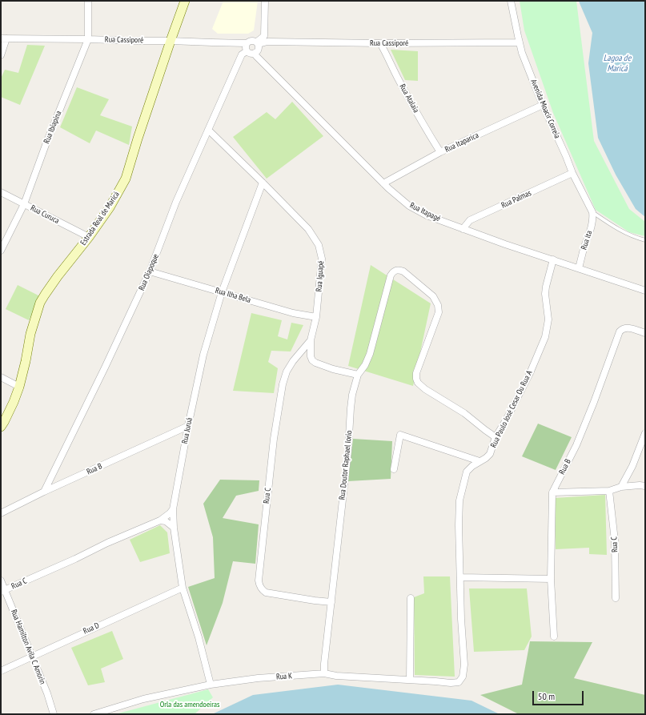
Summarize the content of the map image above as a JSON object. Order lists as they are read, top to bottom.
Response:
{
  "streets": {
    "main road": ["Estrada Real de Maricá"],
    "street": [
      "Rua Cassiporé",
      "Rua Atalaia",
      "Avenida Moacir Correia",
      "Rua Ibiapina",
      "Rua Itaparica",
      "Rua Palmas",
      "Rua Itapagé",
      "Rua Curuca",
      "Rua Ita",
      "Rua Oiapoque",
      "Rua Iguapé",
      "Rua Ilha Bela",
      "Rua Paulo José Cesar Ou Rua A",
      "Rua Juruá",
      "Rua Doutor Raphael Iorio",
      "Rua B",
      "Rua C",
      "Rua D",
      "Rua Hamilton Avila C Amorin",
      "Rua K"
    ]
  },
  "crossings": [
    ["Rua Cassiporé", "Rua Atalaia"],
    ["Rua Cassiporé", "Avenida Moacir Correia"],
    ["Rua Cassiporé", "Rua Ibiapina"],
    ["Rua Cassiporé", "Rua Itapagé"],
    ["Rua Cassiporé", "Estrada Real de Maricá"],
    ["Rua Cassiporé", "Rua Oiapoque"],
    ["Rua Atalaia", "Rua Itaparica"],
    ["Avenida Moacir Correia", "Rua Itaparica"],
    ["Avenida Moacir Correia", "Rua Palmas"],
    ["Avenida Moacir Correia", "Rua Ita"],
    ["Rua Ibiapina", "Rua Curuca"],
    ["Rua Itaparica", "Rua Itapagé"],
    ["Rua Palmas", "Rua Itapagé"],
    ["Rua Itapagé", "Rua Ita"],
    ["Rua Itapagé", "Rua Oiapoque"],
    ["Rua Itapagé", "Rua Paulo José Cesar Ou Rua A"],
    ["Rua Curuca", "Estrada Real de Maricá"],
    ["Rua Oiapoque", "Rua Iguapé"],
    ["Rua Oiapoque", "Rua Ilha Bela"],
    ["Rua Oiapoque", "Rua B"],
    ["Rua Iguapé", "Rua Ilha Bela"],
    ["Rua Iguapé", "Rua Juruá"],
    ["Rua Iguapé", "Rua Doutor Raphael Iorio"],
    ["Rua Iguapé", "Rua C"],
    ["Rua Ilha Bela", "Rua Juruá"],
    ["Rua Paulo José Cesar Ou Rua A", "Rua Doutor Raphael Iorio"],
    ["Rua Paulo José Cesar Ou Rua A", "Rua K"],
    ["Rua Juruá", "Rua B"],
    ["Rua Juruá", "Rua C"],
    ["Rua Juruá", "Rua D"],
    ["Rua Juruá", "Rua K"],
    ["Rua Doutor Raphael Iorio", "Rua C"],
    ["Rua Doutor Raphael Iorio", "Rua K"],
    ["Rua C", "Rua Hamilton Avila C Amorin"],
    ["Rua D", "Rua Hamilton Avila C Amorin"]
  ],
  "water": ["Lagoa de Maricá"],
  "parks": ["Orla das amendoeiras"],
  "scale_bar": "50 m"
}
